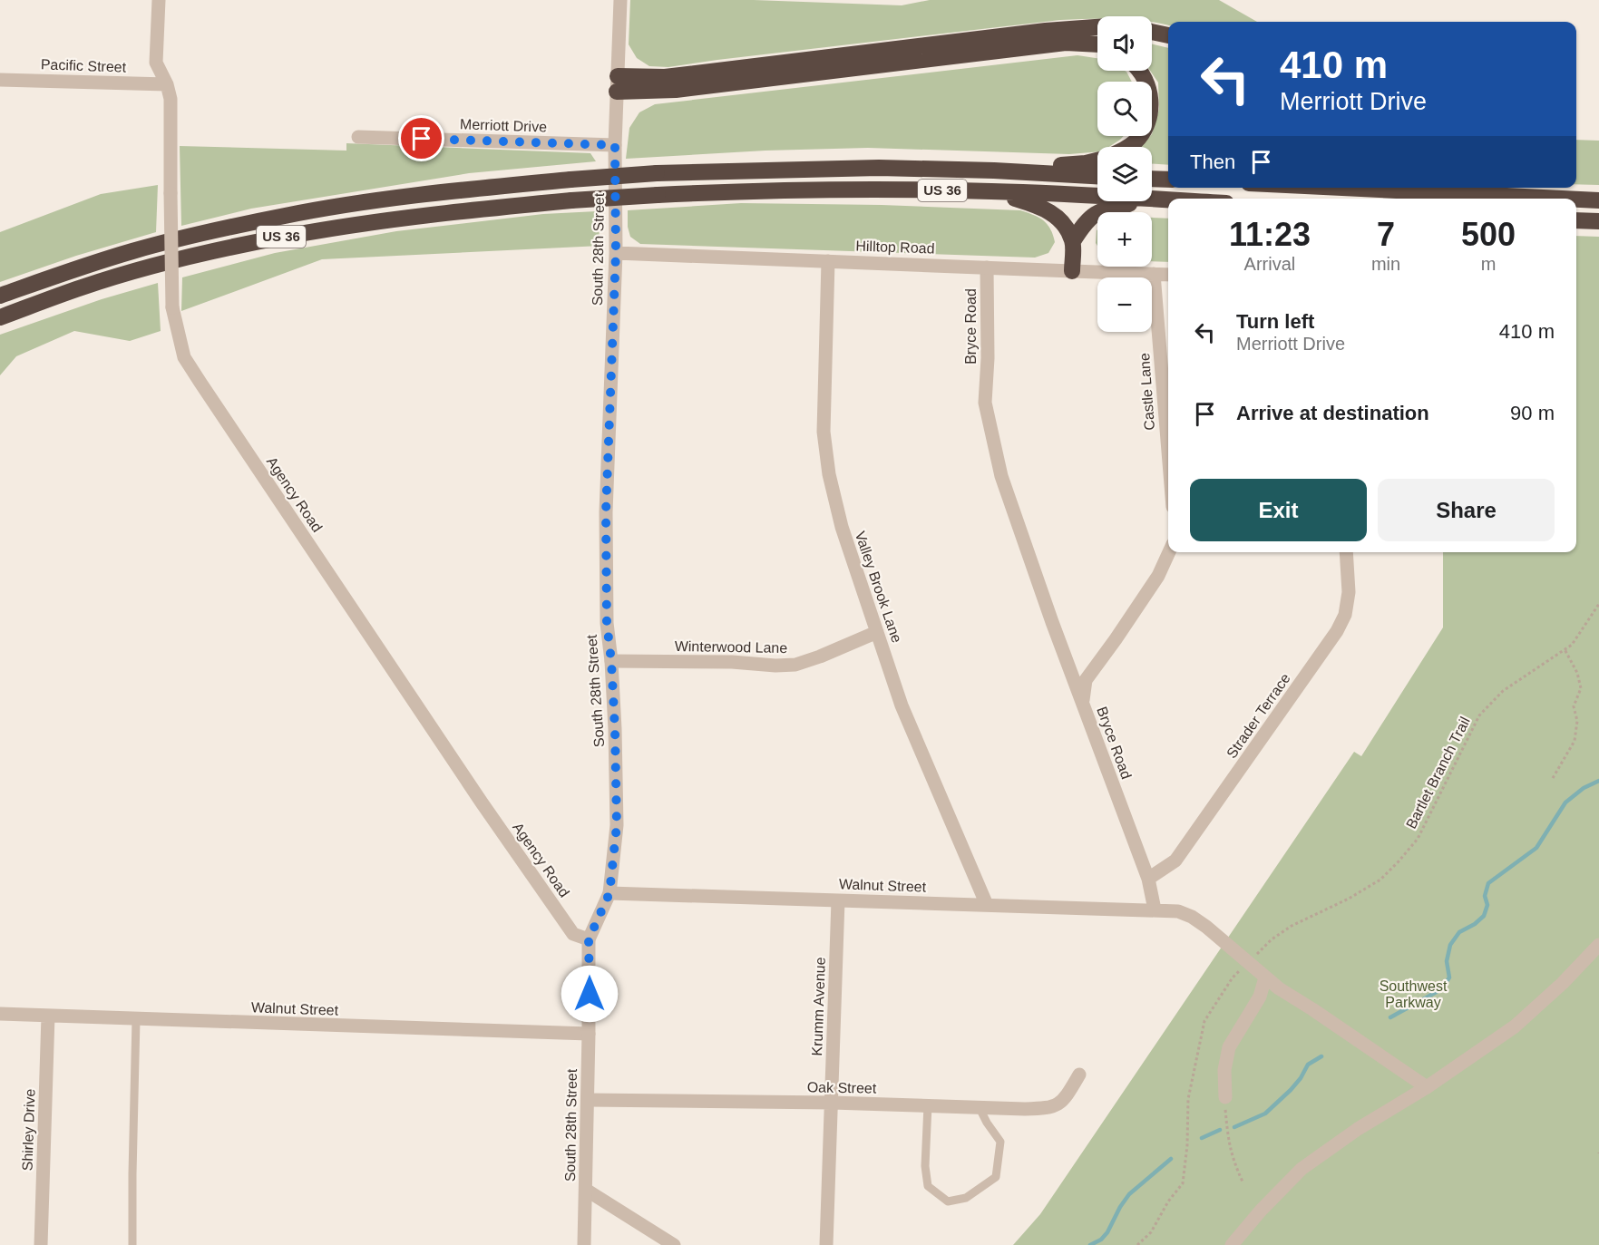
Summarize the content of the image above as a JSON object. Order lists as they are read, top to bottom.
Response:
{
  "streets": {
    "highway": ["US 36"],
    "street": [
      "Pacific Street",
      "Merriott Drive",
      "Hilltop Road",
      "South 28th Street",
      "Bryce Road",
      "Castle Lane",
      "Agency Road",
      "Valley Brook Lane",
      "Winterwood Lane",
      "Strader Terrace",
      "Walnut Street",
      "Krumm Avenue",
      "Oak Street",
      "Shirley Drive"
    ],
    "path": ["Bartlet Branch Trail"]
  },
  "crossings": [
    ["Pacific Street", "Agency Road"],
    ["Merriott Drive", "South 28th Street"],
    ["Hilltop Road", "South 28th Street"],
    ["Hilltop Road", "Bryce Road"],
    ["Hilltop Road", "Castle Lane"],
    ["Hilltop Road", "Valley Brook Lane"],
    ["South 28th Street", "Agency Road"],
    ["South 28th Street", "Winterwood Lane"],
    ["South 28th Street", "Walnut Street"],
    ["South 28th Street", "Oak Street"],
    ["Bryce Road", "Strader Terrace"],
    ["Bryce Road", "Walnut Street"],
    ["Valley Brook Lane", "Winterwood Lane"],
    ["Valley Brook Lane", "Walnut Street"],
    ["Walnut Street", "Krumm Avenue"],
    ["Walnut Street", "Shirley Drive"],
    ["Krumm Avenue", "Oak Street"]
  ],
  "parks": ["Southwest Parkway"],
  "page": {
    "map_buttons": ["+", "−"],
    "turn": ["410 m", "Merriott Drive"],
    "then": "Then",
    "eta": [
      "11:23",
      "Arrival",
      "7",
      "min",
      "500",
      "m"
    ],
    "list": [
      {
        "name": "Turn left",
        "note": "Merriott Drive",
        "value": "410 m"
      },
      {
        "name": "Arrive at destination",
        "value": "90 m"
      }
    ],
    "buttons": ["Exit", "Share"]
  }
}
